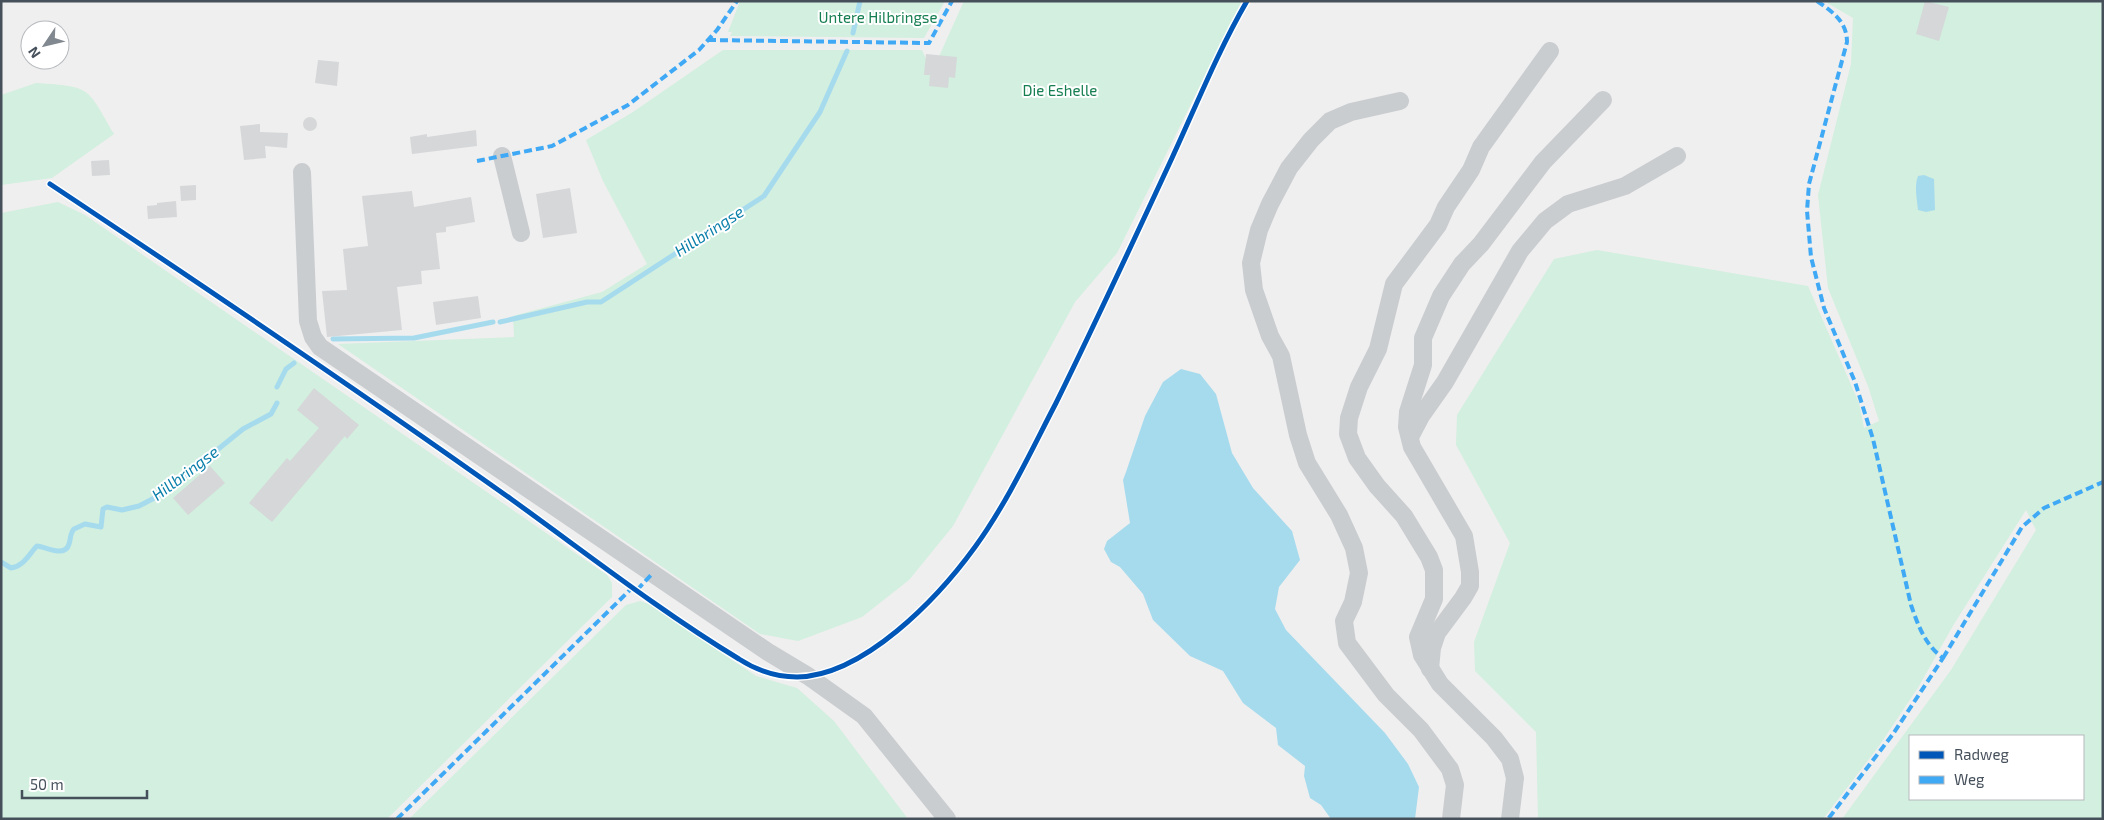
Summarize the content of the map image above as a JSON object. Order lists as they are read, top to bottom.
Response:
{
  "water": ["Hillbringse"],
  "parks": ["Untere Hilbringse", "Die Eshelle"],
  "legend": ["Radweg", "Weg"],
  "scale_bar": "50 m",
  "north": "bottom left"
}
